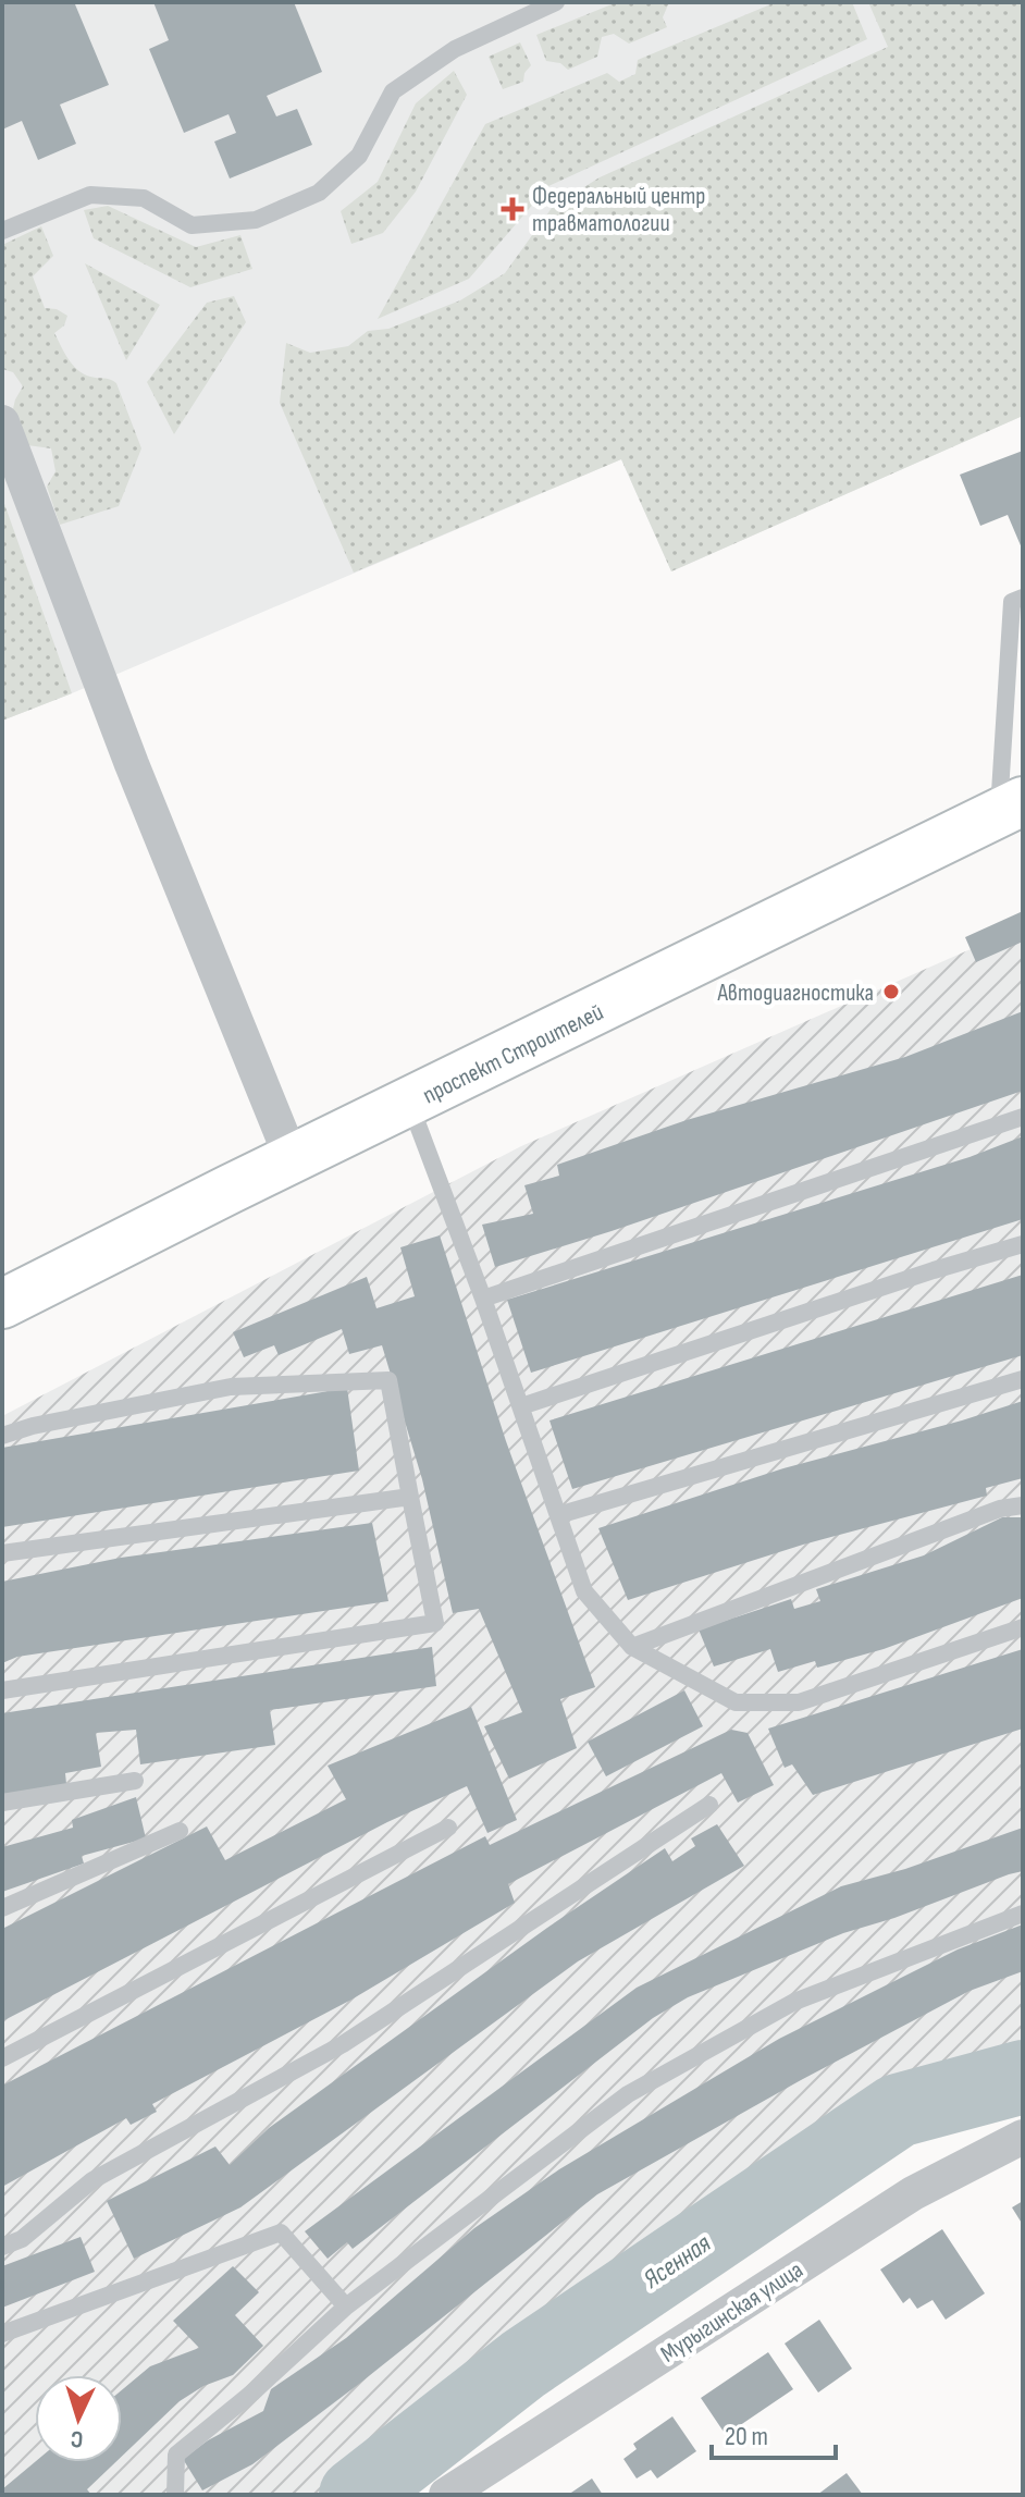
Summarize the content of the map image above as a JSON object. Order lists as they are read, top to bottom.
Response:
{
  "streets": {
    "main road": ["проспект Строителей"],
    "street": ["Мурыгинская улица"]
  },
  "water": ["Ясенная"],
  "places": {
    "health": ["Федеральный центр травматологии"],
    "other": ["Автодиагностика"]
  },
  "scale_bar": "20 m",
  "north": "bottom"
}
